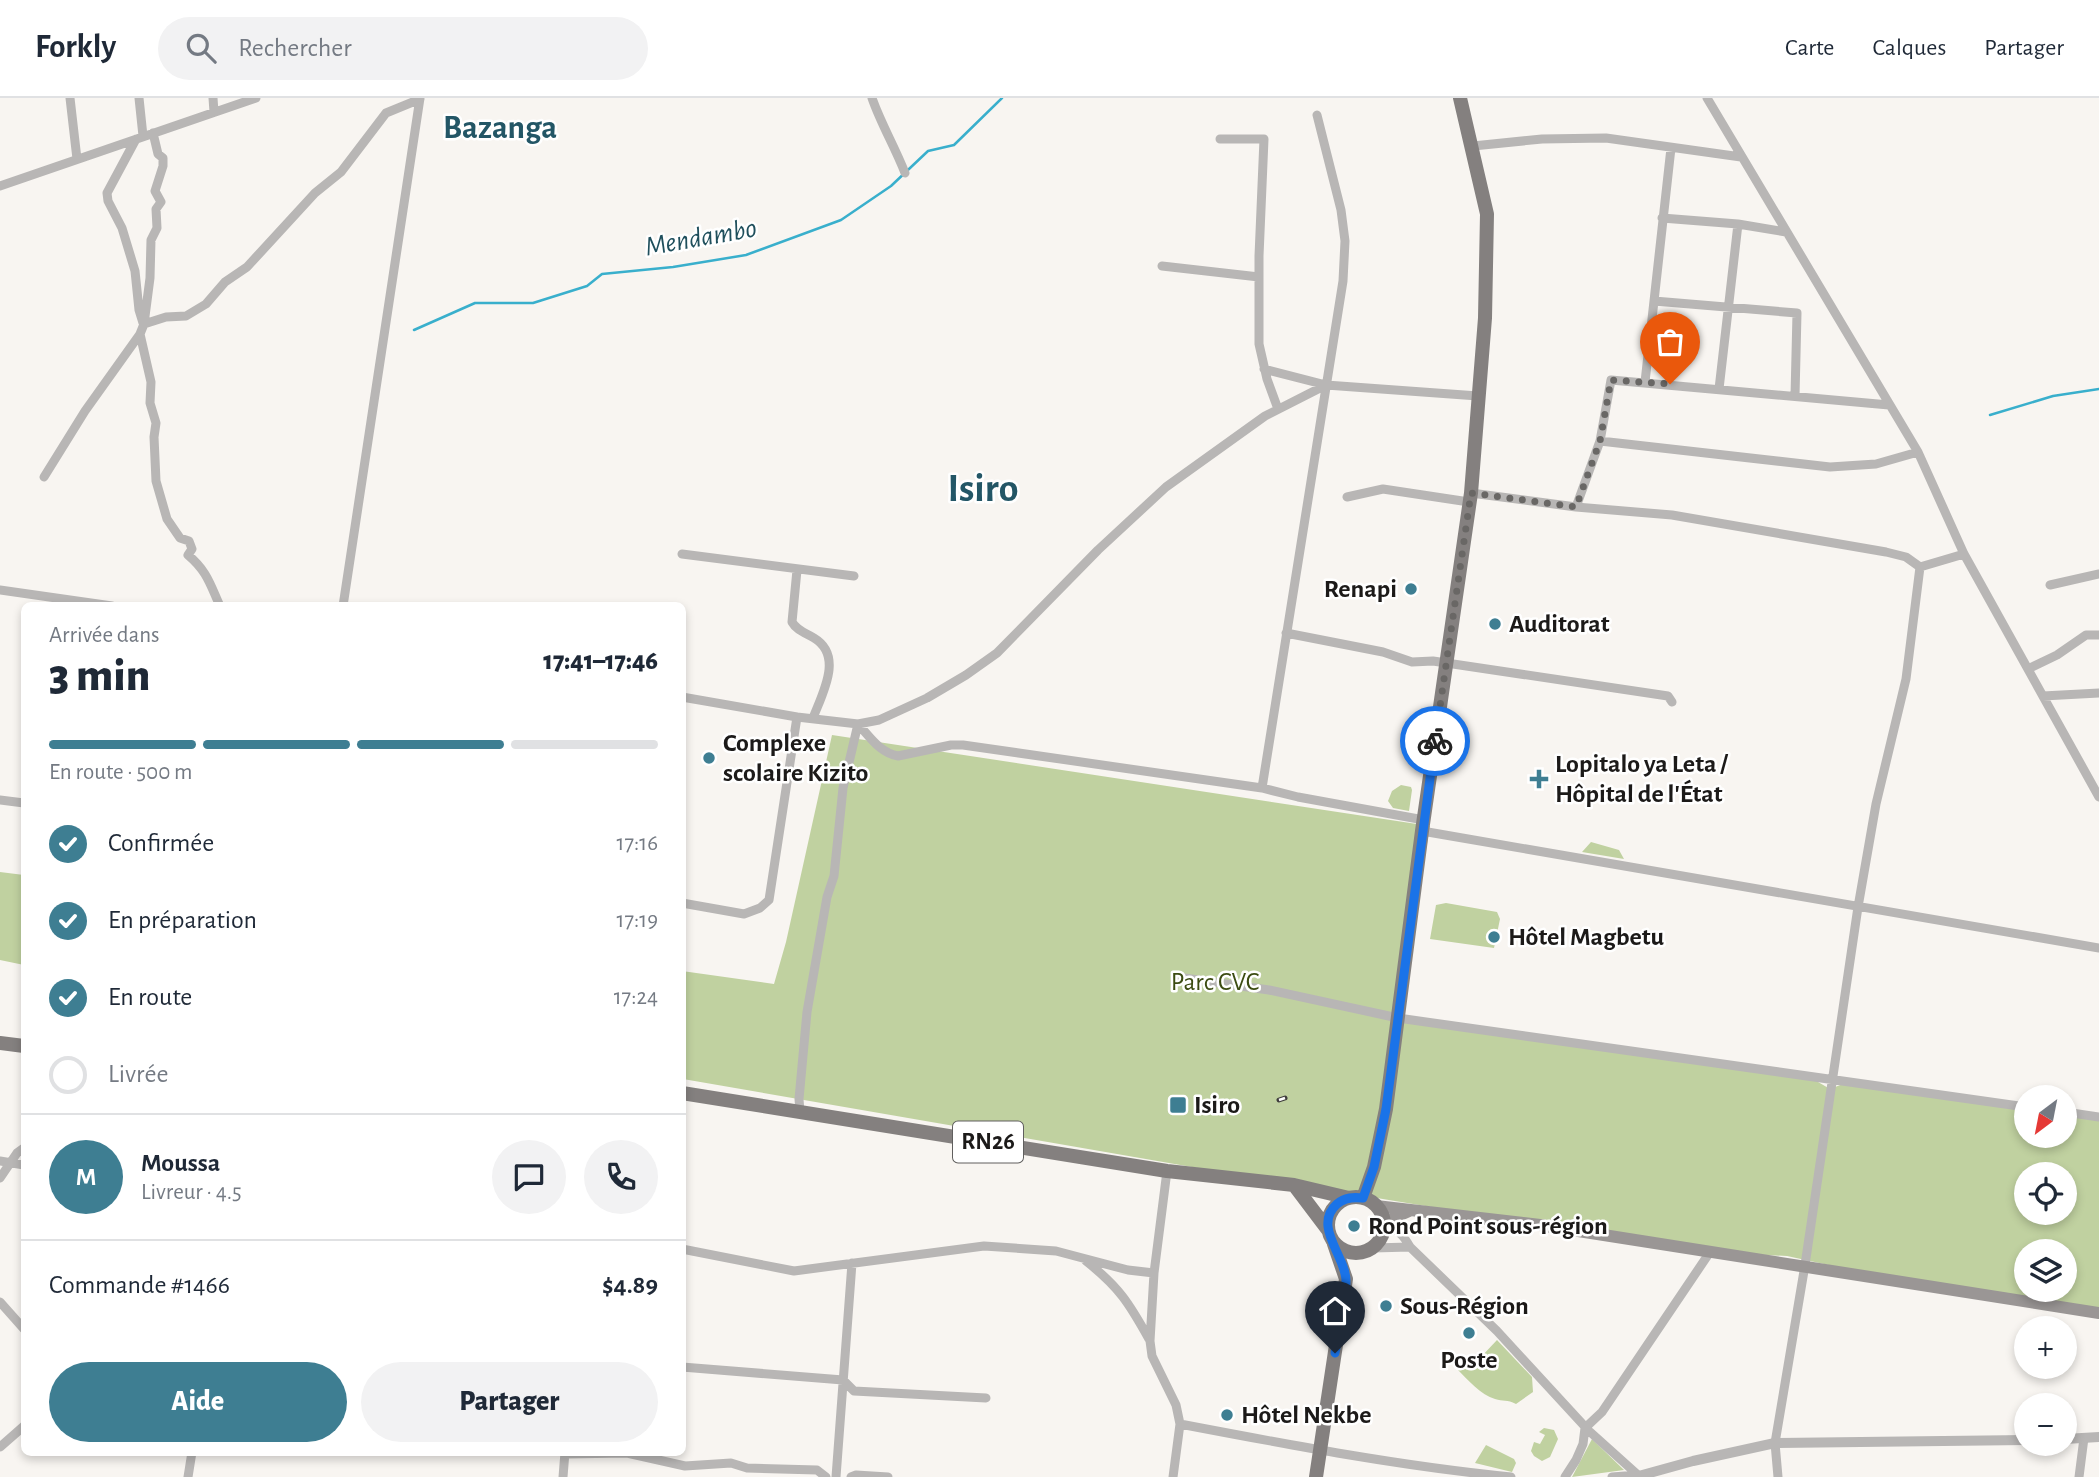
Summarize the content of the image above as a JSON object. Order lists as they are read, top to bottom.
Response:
{
  "streets": {
    "main road": ["RN26"]
  },
  "districts": ["Bazanga", "Isiro"],
  "water": ["Mendambo"],
  "parks": ["Parc CVC"],
  "places": {
    "other": [
      "Renapi",
      "Auditorat",
      "Complexe scolaire Kizito",
      "Hôtel Magbetu",
      "Rond Point sous-région",
      "Sous-Région",
      "Poste",
      "Hôtel Nekbe"
    ],
    "health": ["Lopitalo ya Leta / Hôpital de l'État"],
    "transit": ["Isiro"]
  },
  "north": "bottom left",
  "page": {
    "header": "Forkly",
    "search": "Rechercher",
    "nav": ["Carte", "Calques", "Partager"],
    "heading": ["3 min", "Arrivée dans", "17:41–17:46"],
    "panel": [
      "Moussa",
      "Livreur · 4.5",
      "Commande #1466",
      "$4.89"
    ],
    "bar": "En route · 500 m",
    "list": [
      ["Confirmée", "17:16"],
      ["En préparation", "17:19"],
      ["En route", "17:24"],
      "Livrée"
    ],
    "map_buttons": ["+", "−"],
    "round": "M",
    "buttons": ["Aide", "Partager"]
  }
}
